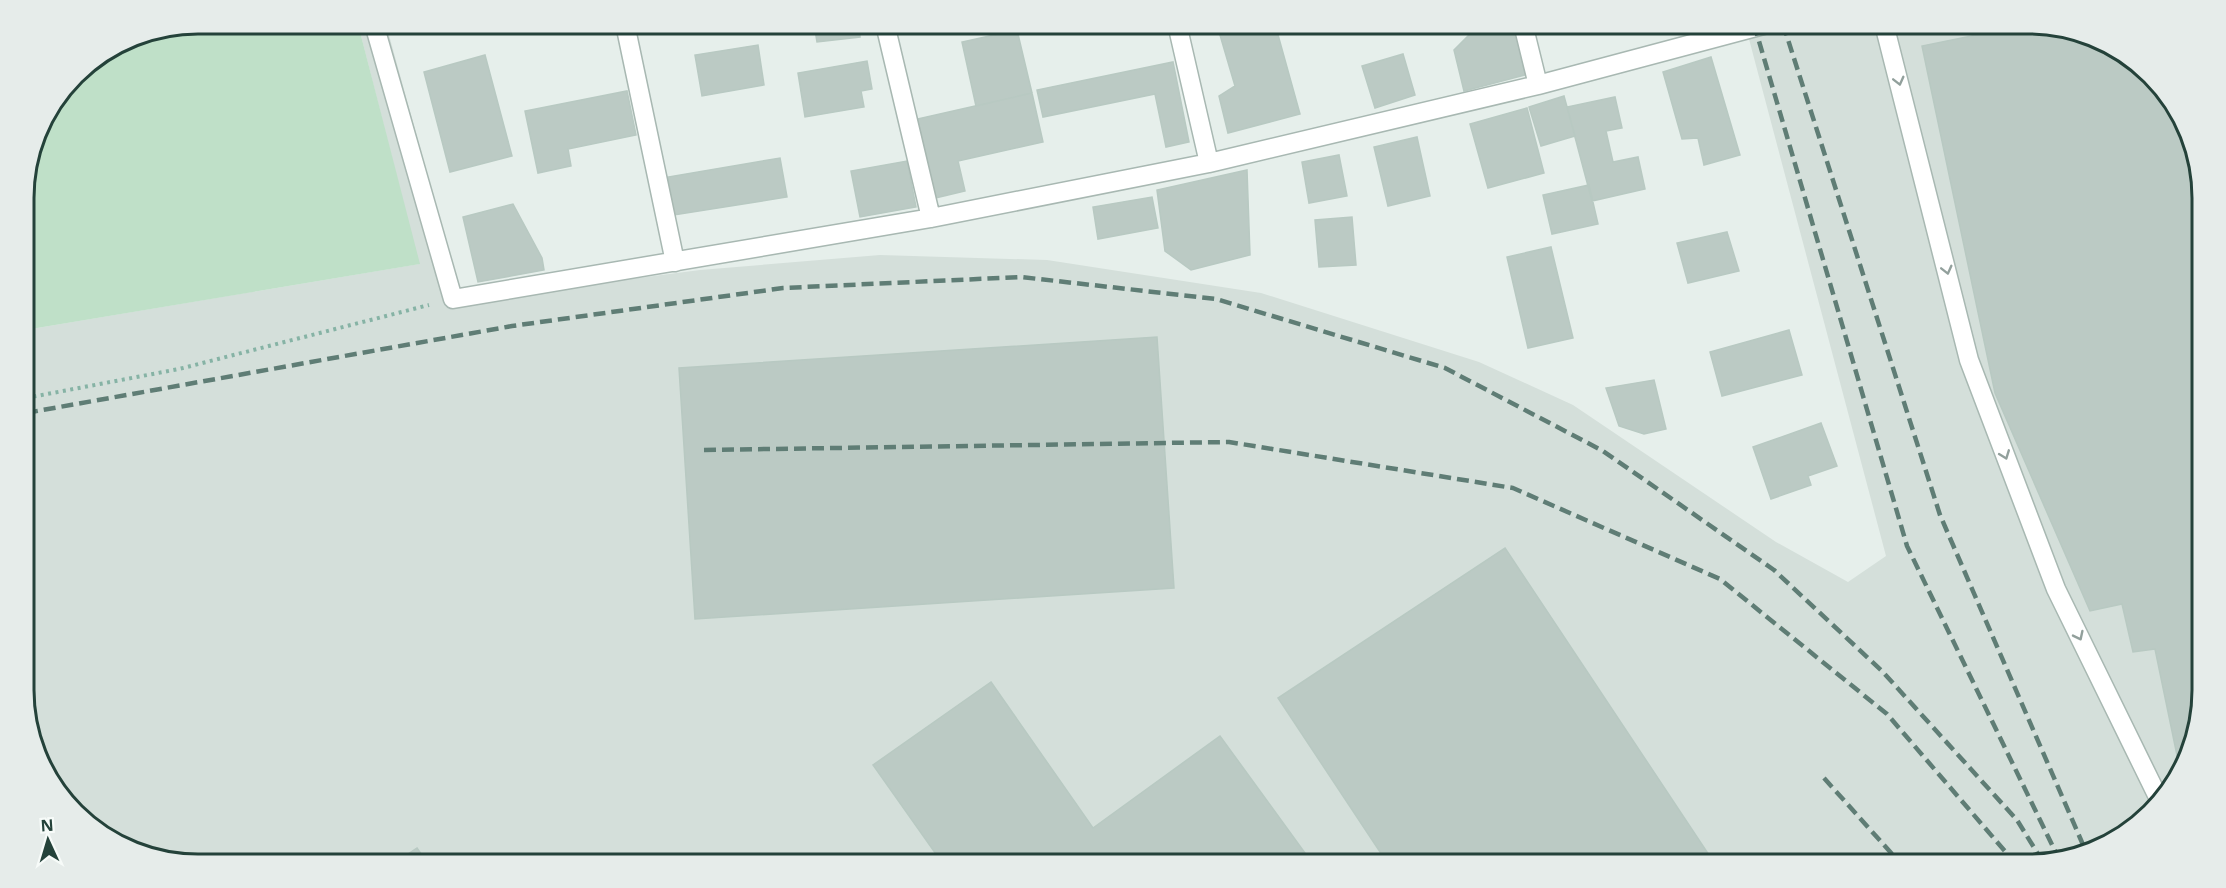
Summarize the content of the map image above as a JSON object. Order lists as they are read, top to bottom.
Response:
{
  "north": "top"
}
